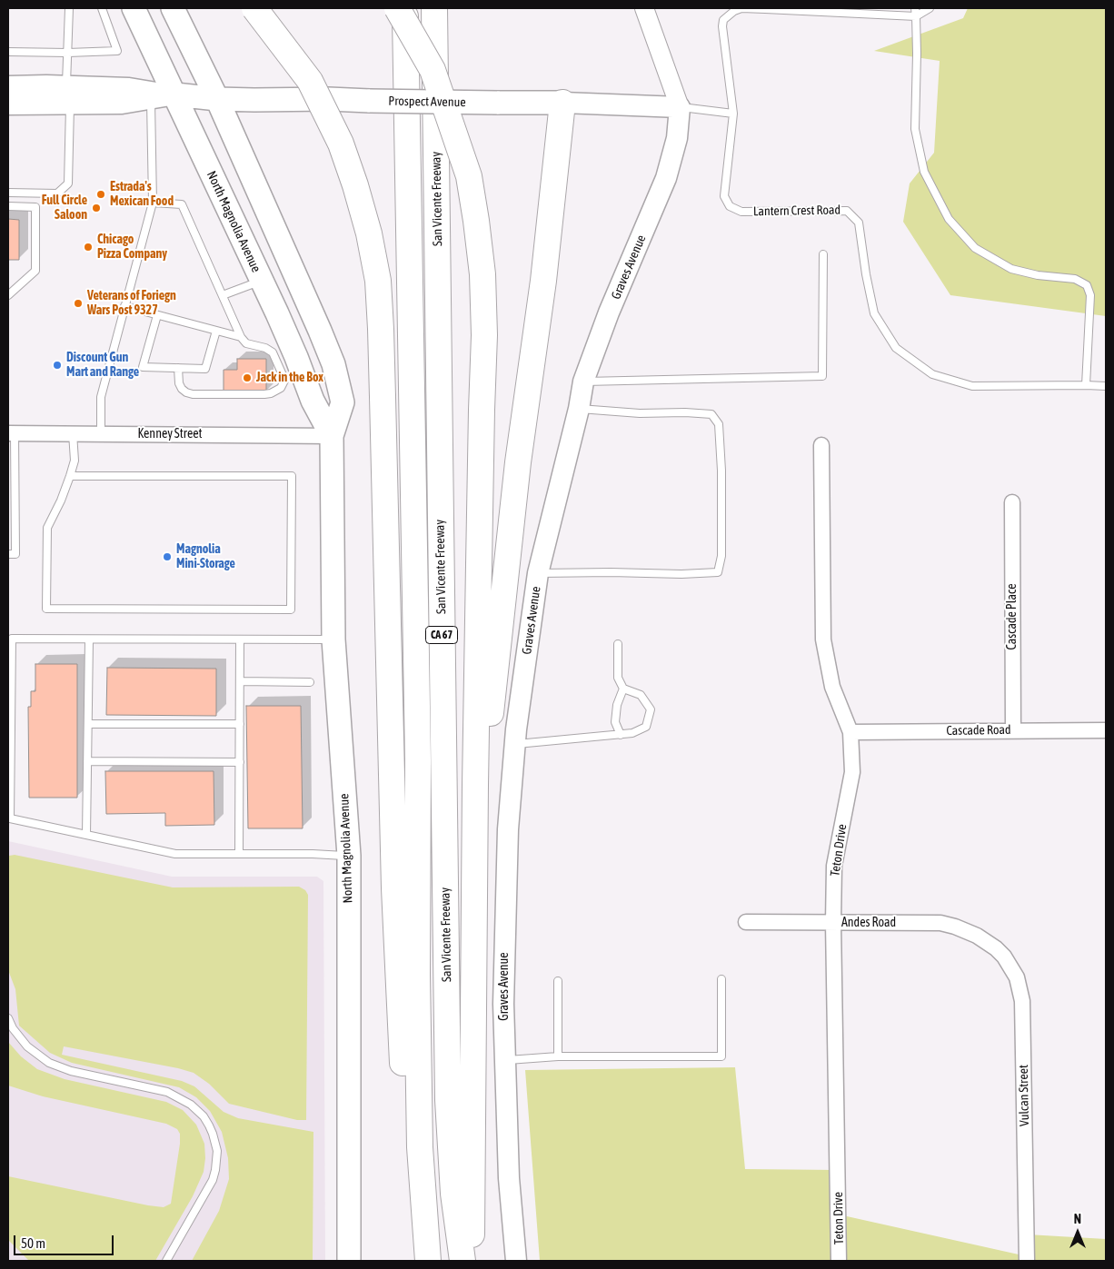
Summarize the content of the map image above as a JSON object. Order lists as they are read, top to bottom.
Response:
{
  "streets": {
    "highway": ["San Vicente Freeway", "CA 67"],
    "main road": ["Prospect Avenue", "North Magnolia Avenue", "Graves Avenue"],
    "street": [
      "Kenney Street",
      "Cascade Place",
      "Cascade Road",
      "Teton Drive",
      "Andes Road",
      "Vulcan Street"
    ],
    "lane": ["Lantern Crest Road"]
  },
  "crossings": [
    ["Prospect Avenue", "North Magnolia Avenue"],
    ["Prospect Avenue", "Graves Avenue"],
    ["North Magnolia Avenue", "Kenney Street"],
    ["Cascade Place", "Cascade Road"],
    ["Cascade Road", "Teton Drive"],
    ["Teton Drive", "Andes Road"],
    ["Andes Road", "Vulcan Street"]
  ],
  "places": [
    "Estrada's Mexican Food",
    "Full Circle Saloon",
    "Chicago Pizza Company",
    "Veterans of Foriegn Wars Post 9327",
    "Discount Gun Mart and Range",
    "Jack in the Box",
    "Magnolia Mini-Storage"
  ],
  "scale_bar": "50 m",
  "north": "top"
}
